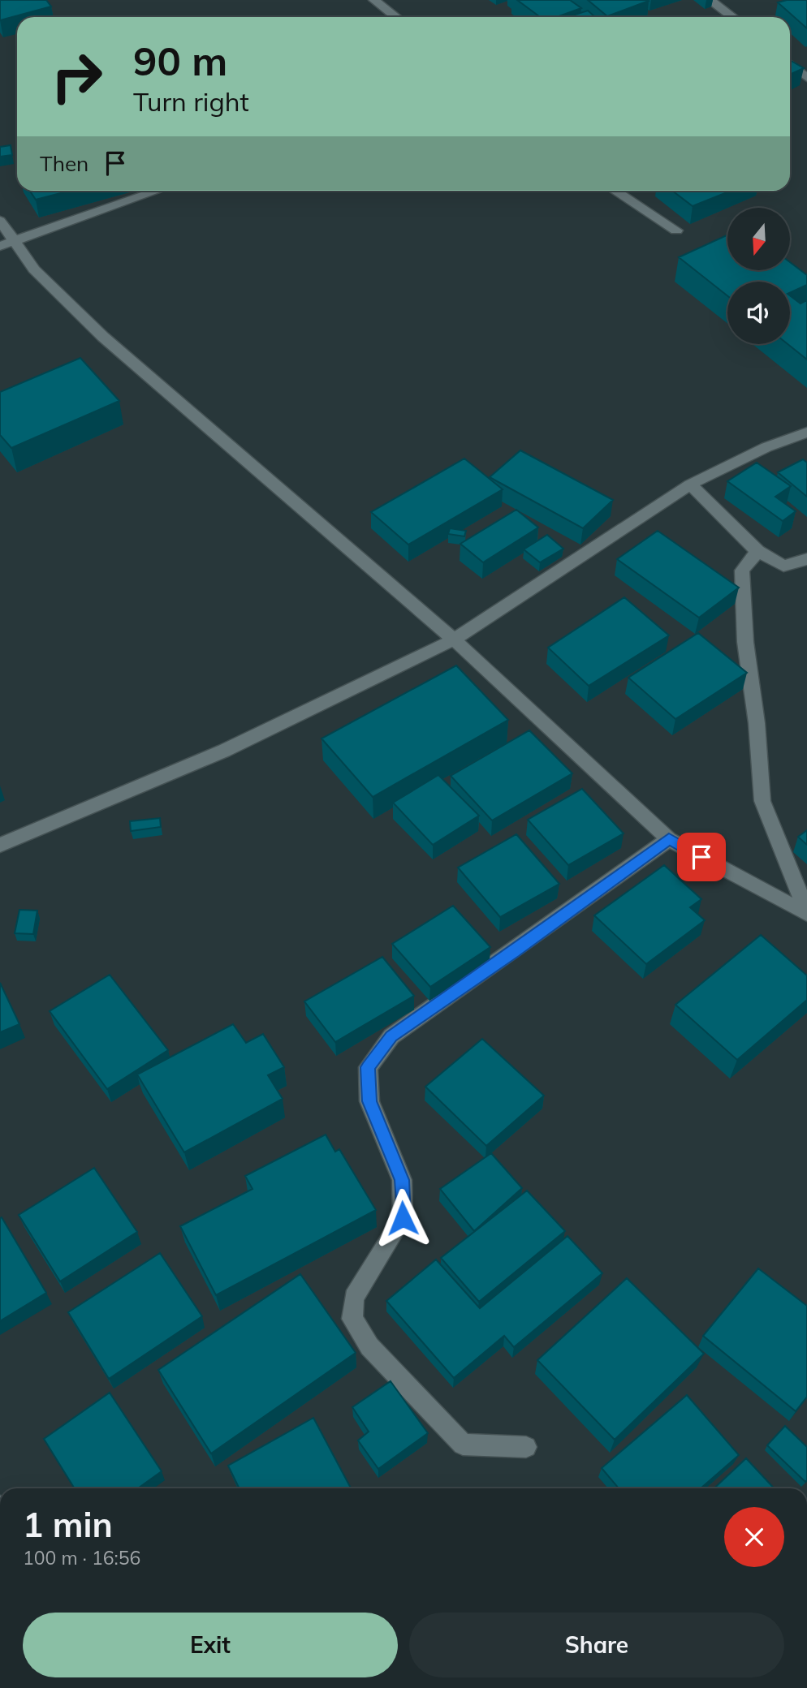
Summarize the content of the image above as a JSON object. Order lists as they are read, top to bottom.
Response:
{
  "north": "bottom",
  "page": {
    "turn": ["90 m", "Turn right"],
    "then": "Then",
    "heading": ["1 min", "100 m · 16:56"],
    "buttons": ["Exit", "Share"]
  }
}
